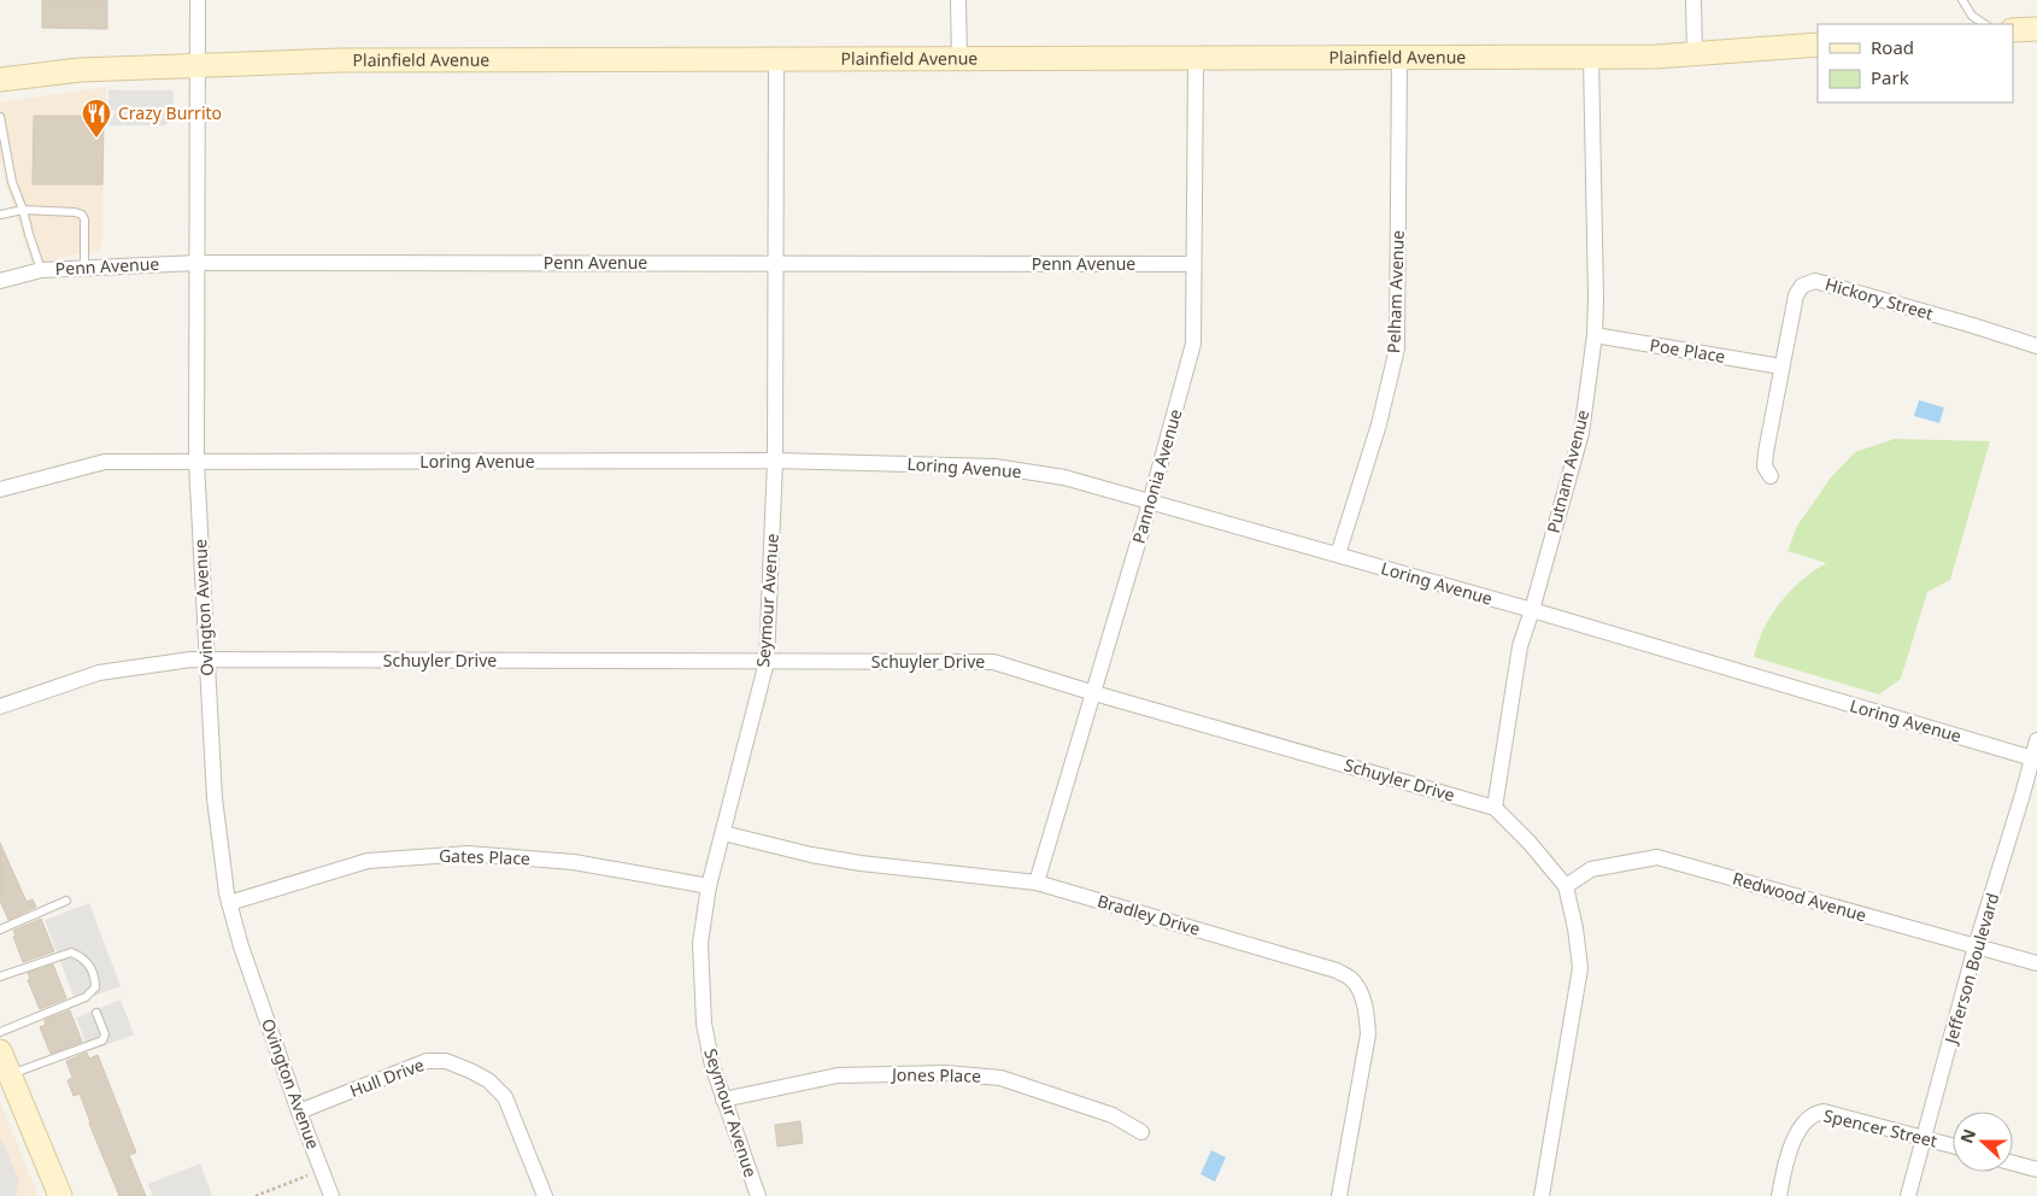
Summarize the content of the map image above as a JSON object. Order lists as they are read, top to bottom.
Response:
{
  "streets": {
    "street": [
      "Plainfield Avenue",
      "Penn Avenue",
      "Pelham Avenue",
      "Hickory Street",
      "Poe Place",
      "Loring Avenue",
      "Putnam Avenue",
      "Pannonia Avenue",
      "Seymour Avenue",
      "Ovington Avenue",
      "Schuyler Drive",
      "Gates Place",
      "Redwood Avenue",
      "Bradley Drive",
      "Jefferson Boulevard",
      "Jones Place",
      "Hull Drive",
      "Spencer Street"
    ]
  },
  "crossings": [
    ["Plainfield Avenue", "Pelham Avenue"],
    ["Plainfield Avenue", "Putnam Avenue"],
    ["Plainfield Avenue", "Pannonia Avenue"],
    ["Plainfield Avenue", "Seymour Avenue"],
    ["Plainfield Avenue", "Ovington Avenue"],
    ["Penn Avenue", "Pannonia Avenue"],
    ["Penn Avenue", "Seymour Avenue"],
    ["Penn Avenue", "Ovington Avenue"],
    ["Pelham Avenue", "Loring Avenue"],
    ["Hickory Street", "Poe Place"],
    ["Poe Place", "Putnam Avenue"],
    ["Loring Avenue", "Putnam Avenue"],
    ["Loring Avenue", "Pannonia Avenue"],
    ["Loring Avenue", "Seymour Avenue"],
    ["Loring Avenue", "Ovington Avenue"],
    ["Loring Avenue", "Jefferson Boulevard"],
    ["Putnam Avenue", "Schuyler Drive"],
    ["Pannonia Avenue", "Schuyler Drive"],
    ["Pannonia Avenue", "Bradley Drive"],
    ["Seymour Avenue", "Schuyler Drive"],
    ["Seymour Avenue", "Gates Place"],
    ["Seymour Avenue", "Bradley Drive"],
    ["Seymour Avenue", "Jones Place"],
    ["Ovington Avenue", "Schuyler Drive"],
    ["Ovington Avenue", "Gates Place"],
    ["Ovington Avenue", "Hull Drive"],
    ["Redwood Avenue", "Jefferson Boulevard"],
    ["Jefferson Boulevard", "Spencer Street"]
  ],
  "places": {
    "restaurant": ["Crazy Burrito"]
  },
  "legend": ["Road", "Park"],
  "north": "left"
}
